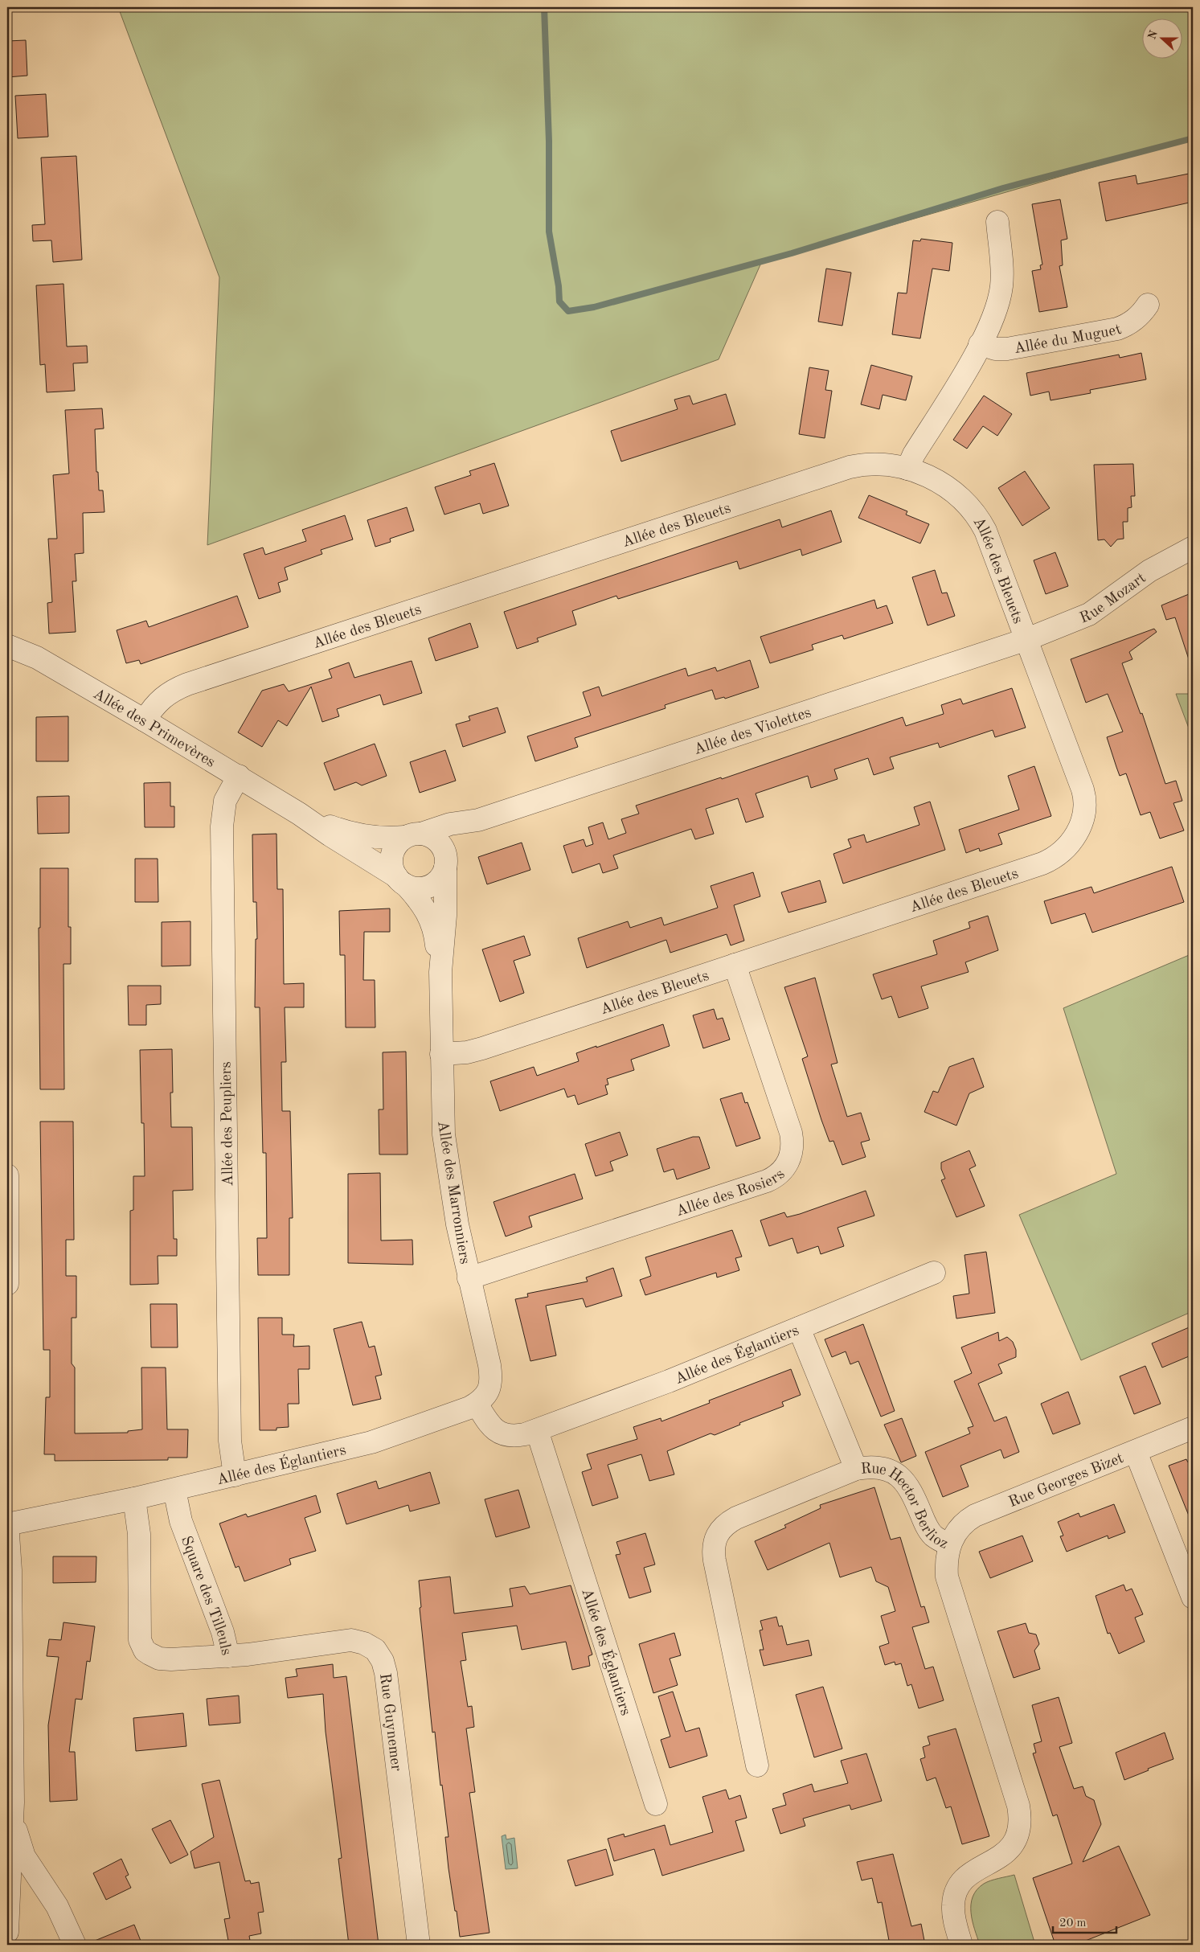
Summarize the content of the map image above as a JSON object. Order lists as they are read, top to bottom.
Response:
{
  "streets": {
    "street": [
      "Allée du Muguet",
      "Allée des Bleuets",
      "Rue Mozart",
      "Allée des Primevères",
      "Allée des Violettes",
      "Allée des Peupliers",
      "Allée des Rosiers",
      "Allée des Marronniers",
      "Allée des Églantiers",
      "Rue Georges Bizet",
      "Rue Hector Berlioz",
      "Square des Tilleuls",
      "Rue Guynemer"
    ]
  },
  "crossings": [
    ["Allée des Bleuets", "Rue Mozart"],
    ["Allée des Bleuets", "Allée des Primevères"],
    ["Allée des Bleuets", "Allée des Violettes"],
    ["Allée des Bleuets", "Allée des Rosiers"],
    ["Allée des Bleuets", "Allée des Marronniers"],
    ["Rue Mozart", "Allée des Violettes"],
    ["Allée des Primevères", "Allée des Violettes"],
    ["Allée des Primevères", "Allée des Peupliers"],
    ["Allée des Primevères", "Allée des Marronniers"],
    ["Allée des Violettes", "Allée des Marronniers"],
    ["Allée des Peupliers", "Allée des Églantiers"],
    ["Allée des Rosiers", "Allée des Marronniers"],
    ["Allée des Marronniers", "Allée des Églantiers"],
    ["Allée des Églantiers", "Square des Tilleuls"],
    ["Rue Georges Bizet", "Rue Hector Berlioz"],
    ["Square des Tilleuls", "Rue Guynemer"]
  ],
  "scale_bar": "20 m",
  "north": "left"
}
